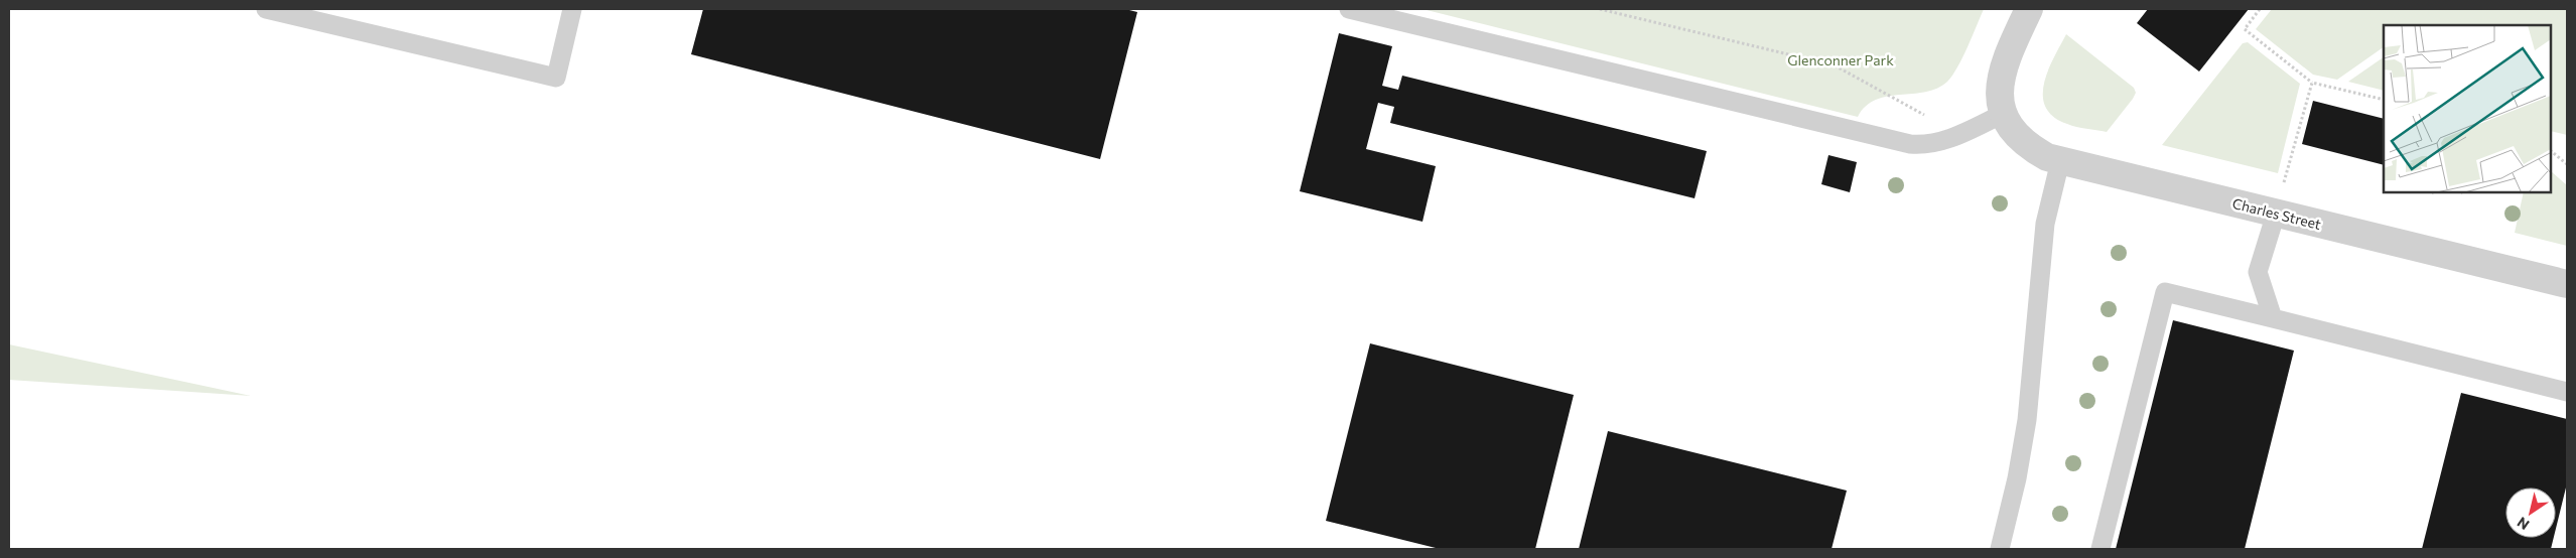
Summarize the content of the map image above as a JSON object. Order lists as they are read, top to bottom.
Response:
{
  "streets": {
    "street": ["Charles Street"]
  },
  "parks": ["Glenconner Park"],
  "north": "bottom left"
}
